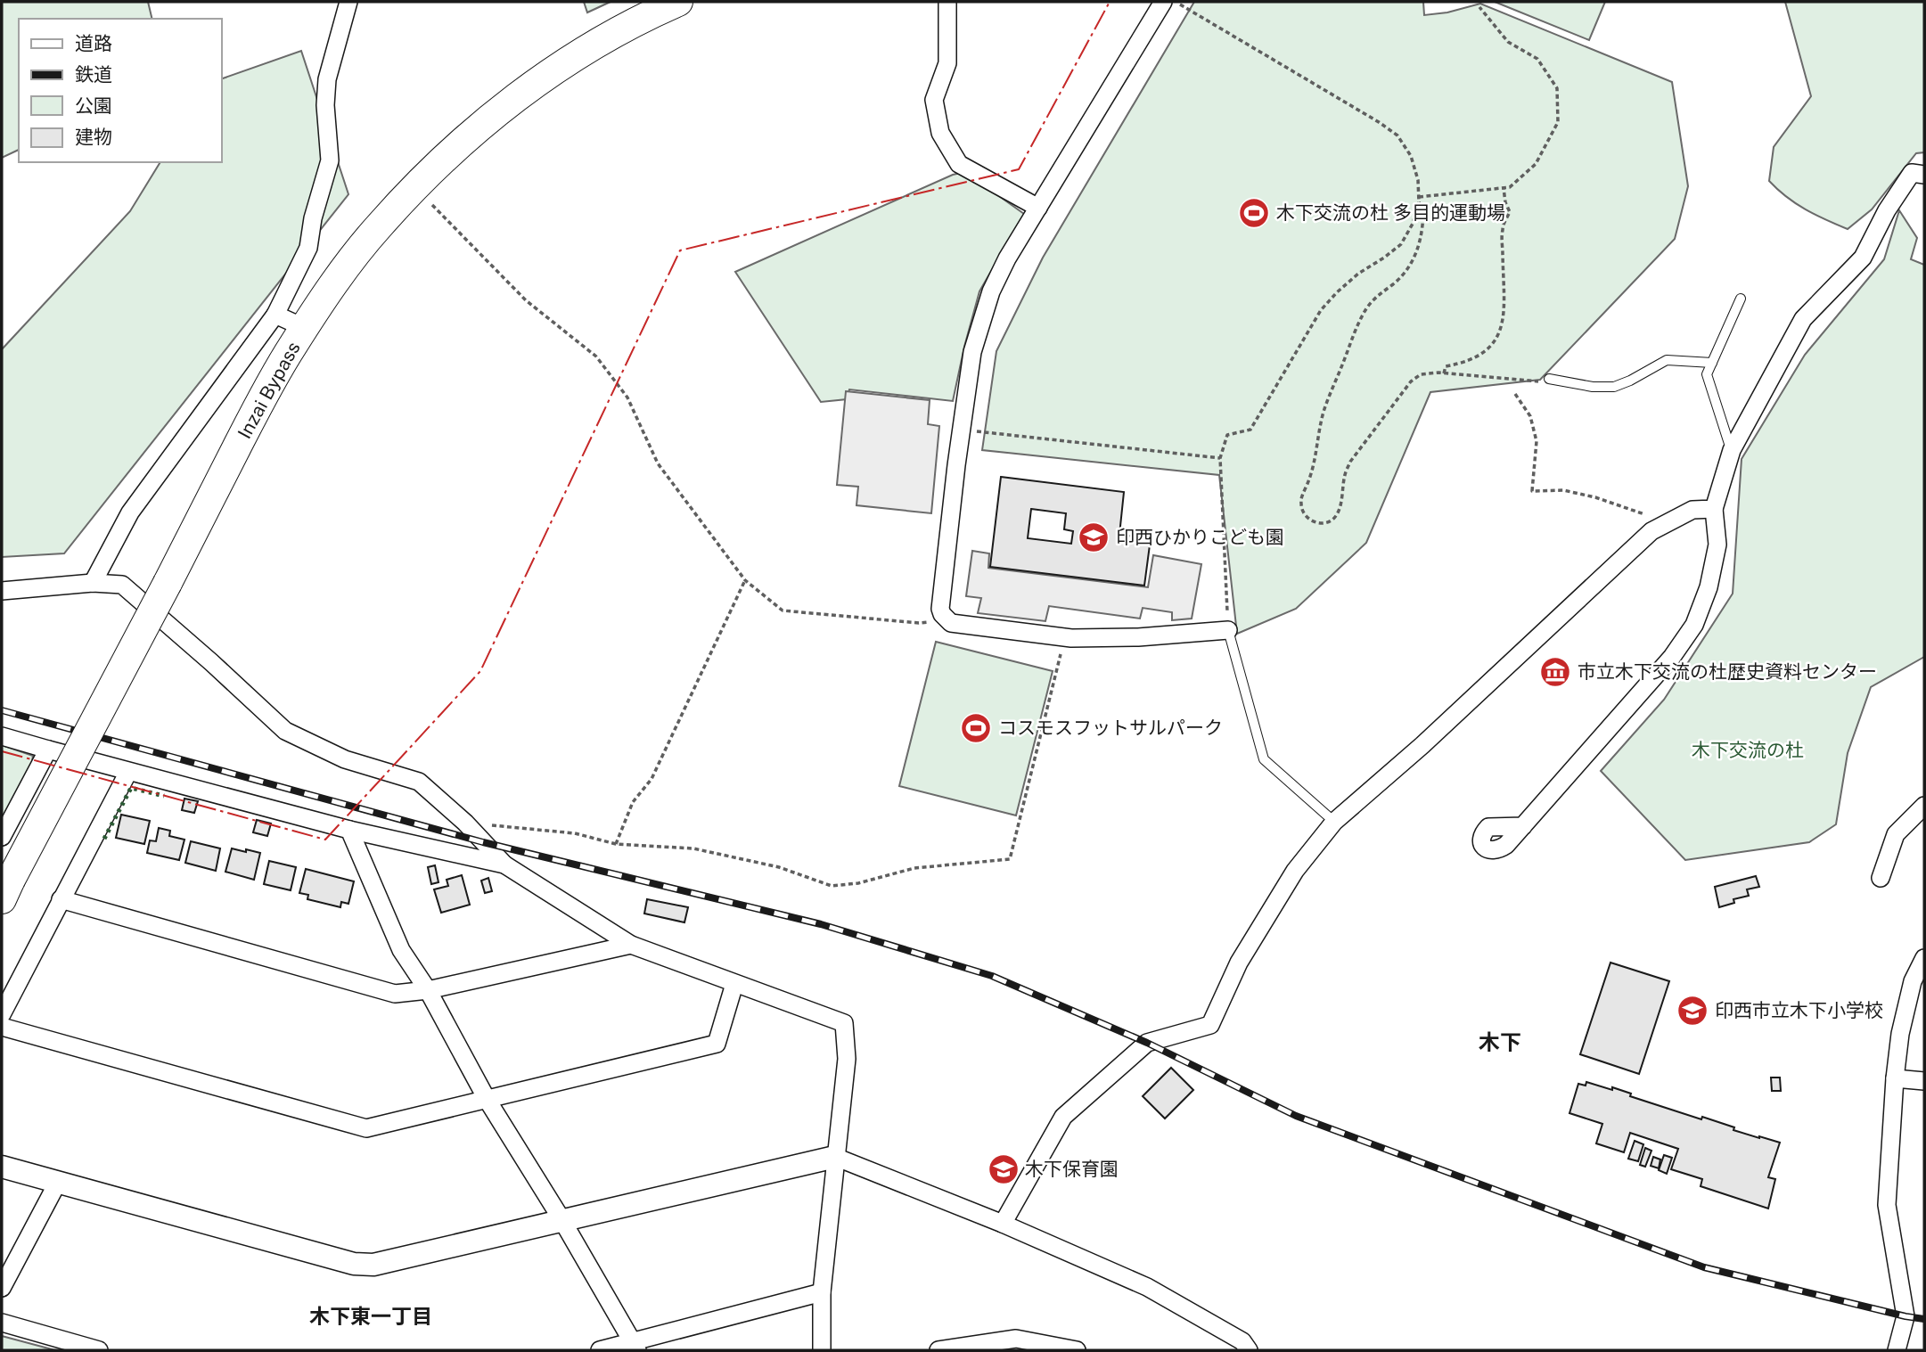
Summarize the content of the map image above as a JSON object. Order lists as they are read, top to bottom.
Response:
{
  "streets": {
    "highway": ["Inzai Bypass"]
  },
  "districts": ["木下", "木下東一丁目"],
  "parks": ["木下交流の杜"],
  "places": {
    "sports": ["木下交流の杜 多目的運動場", "コスモスフットサルパーク"],
    "school or university": ["印西ひかりこども園", "印西市立木下小学校", "木下保育園"],
    "museum": ["市立木下交流の杜歴史資料センター"]
  },
  "legend": [
    "道路",
    "鉄道",
    "公園",
    "建物"
  ]
}
